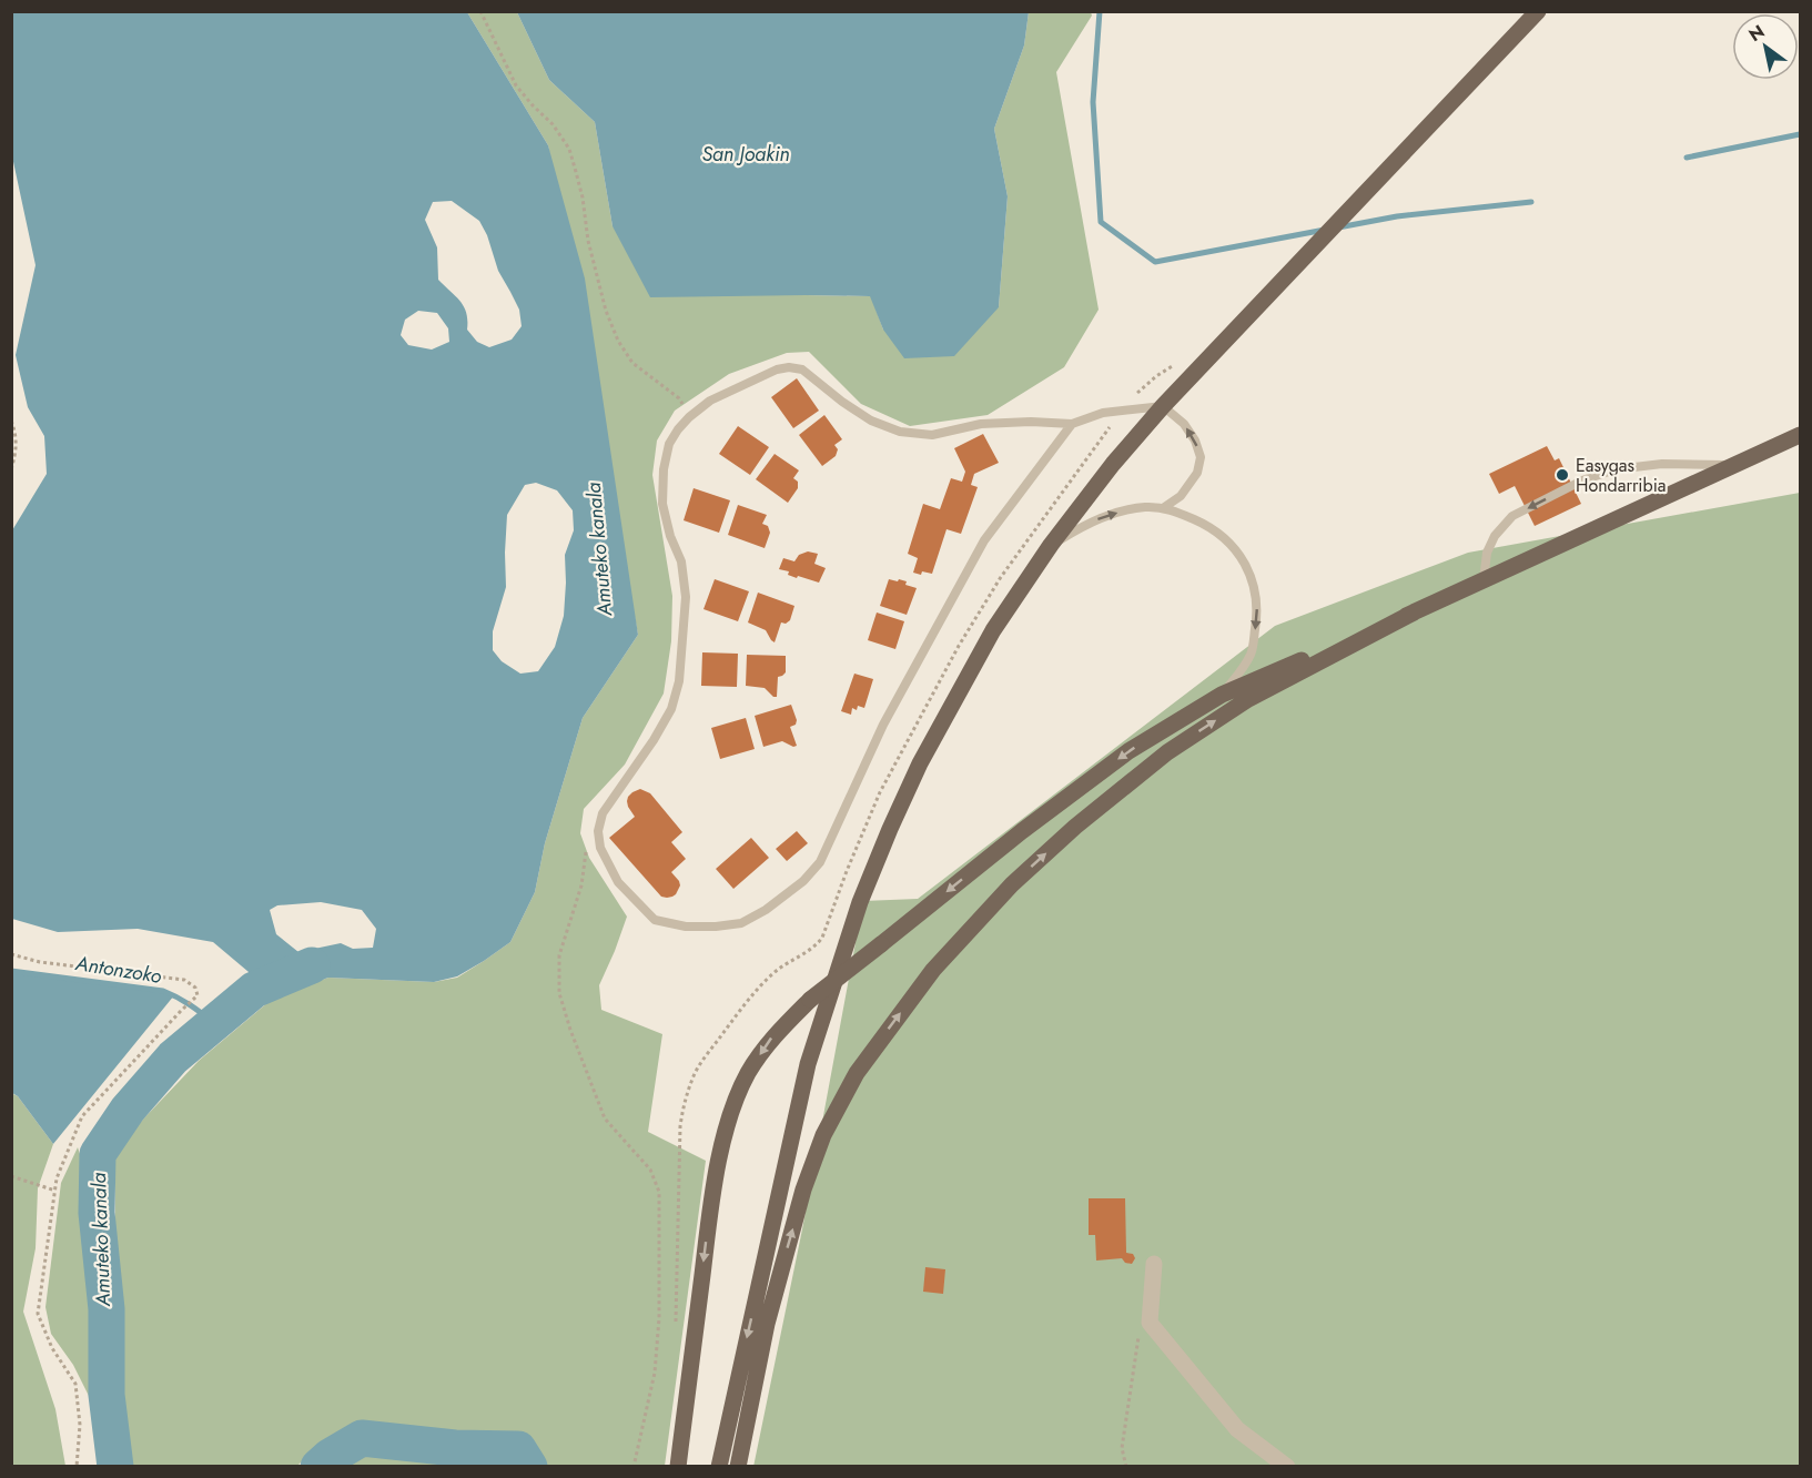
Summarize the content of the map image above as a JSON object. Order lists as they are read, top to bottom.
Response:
{
  "water": ["San Joakin", "Amuteko kanala", "Antonzoko"],
  "places": ["Easygas Hondarribia"],
  "north": "top left"
}
